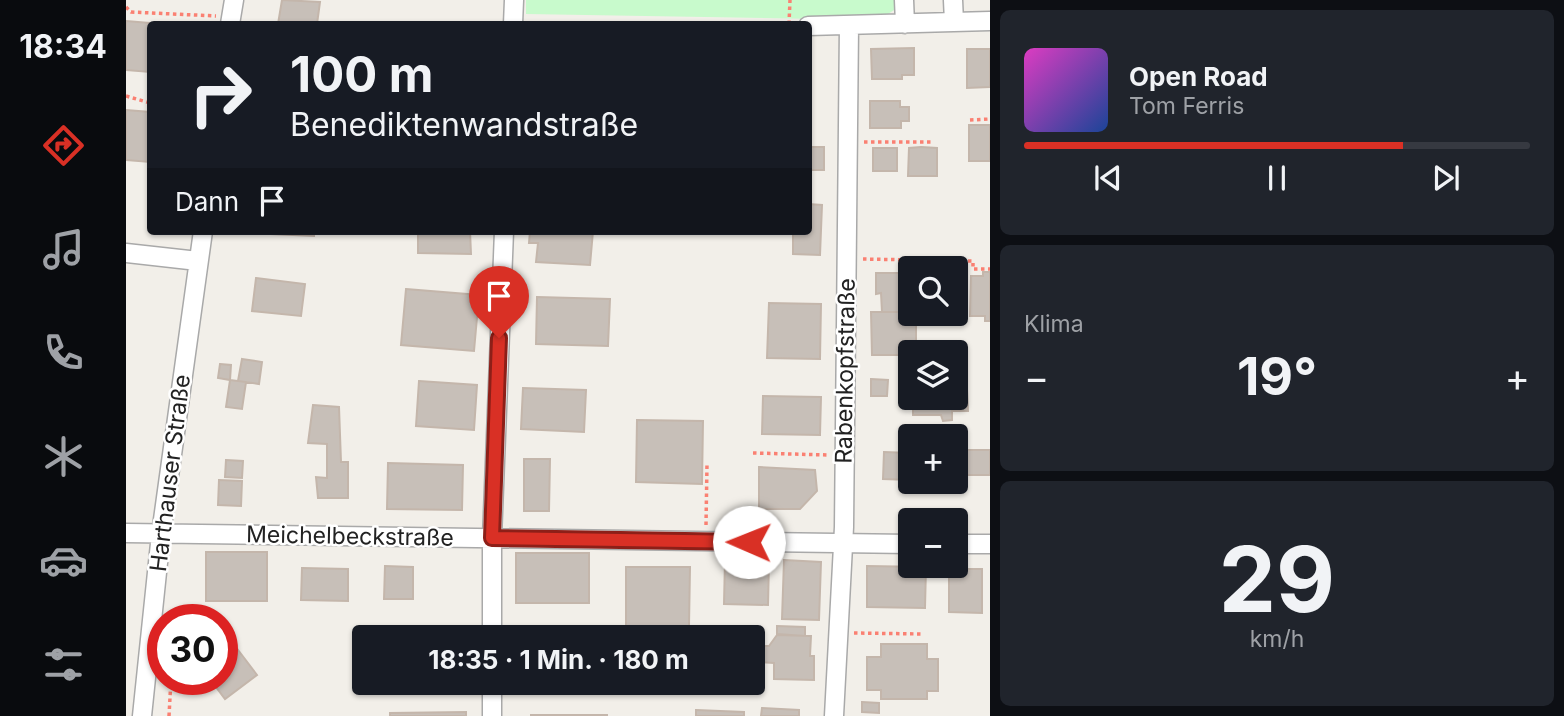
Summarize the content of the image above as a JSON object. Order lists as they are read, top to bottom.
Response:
{
  "streets": {
    "street": ["Rabenkopfstraße", "Harthauser Straße", "Meichelbeckstraße"]
  },
  "crossings": [
    ["Rabenkopfstraße", "Meichelbeckstraße"],
    ["Harthauser Straße", "Meichelbeckstraße"]
  ],
  "page": {
    "tabs": "18:34",
    "turn": ["100 m", "Benediktenwandstraße"],
    "song": ["Open Road", "Tom Ferris"],
    "then": "Dann",
    "tile": [
      "Klima",
      ["29", "km/h"]
    ],
    "map_buttons": ["+", "−"],
    "heat": ["−", "19°", "+"],
    "limit": "30",
    "trip": "18:35 · 1 Min. · 180 m"
  }
}
